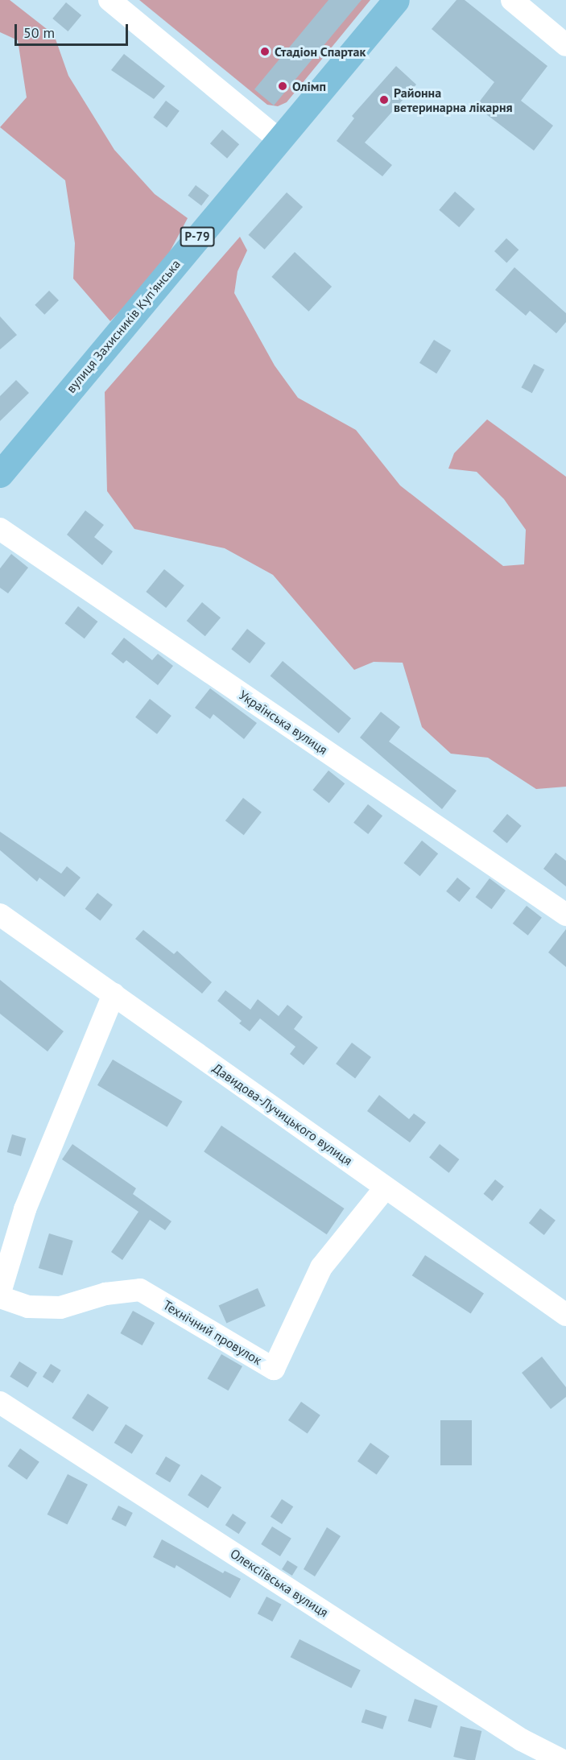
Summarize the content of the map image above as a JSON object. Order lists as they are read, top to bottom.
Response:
{
  "streets": {
    "main road": ["Р-79", "вулиця Захисників Куп'янська"],
    "street": [
      "Українська вулиця",
      "Давидова-Лучицького вулиця",
      "Технічний провулок",
      "Олексіївська вулиця"
    ]
  },
  "crossings": [
    ["Давидова-Лучицького вулиця", "Технічний провулок"]
  ],
  "places": ["Стадіон Спартак", "Олімп", "Районна ветеринарна лікарня"],
  "scale_bar": "50 m"
}
